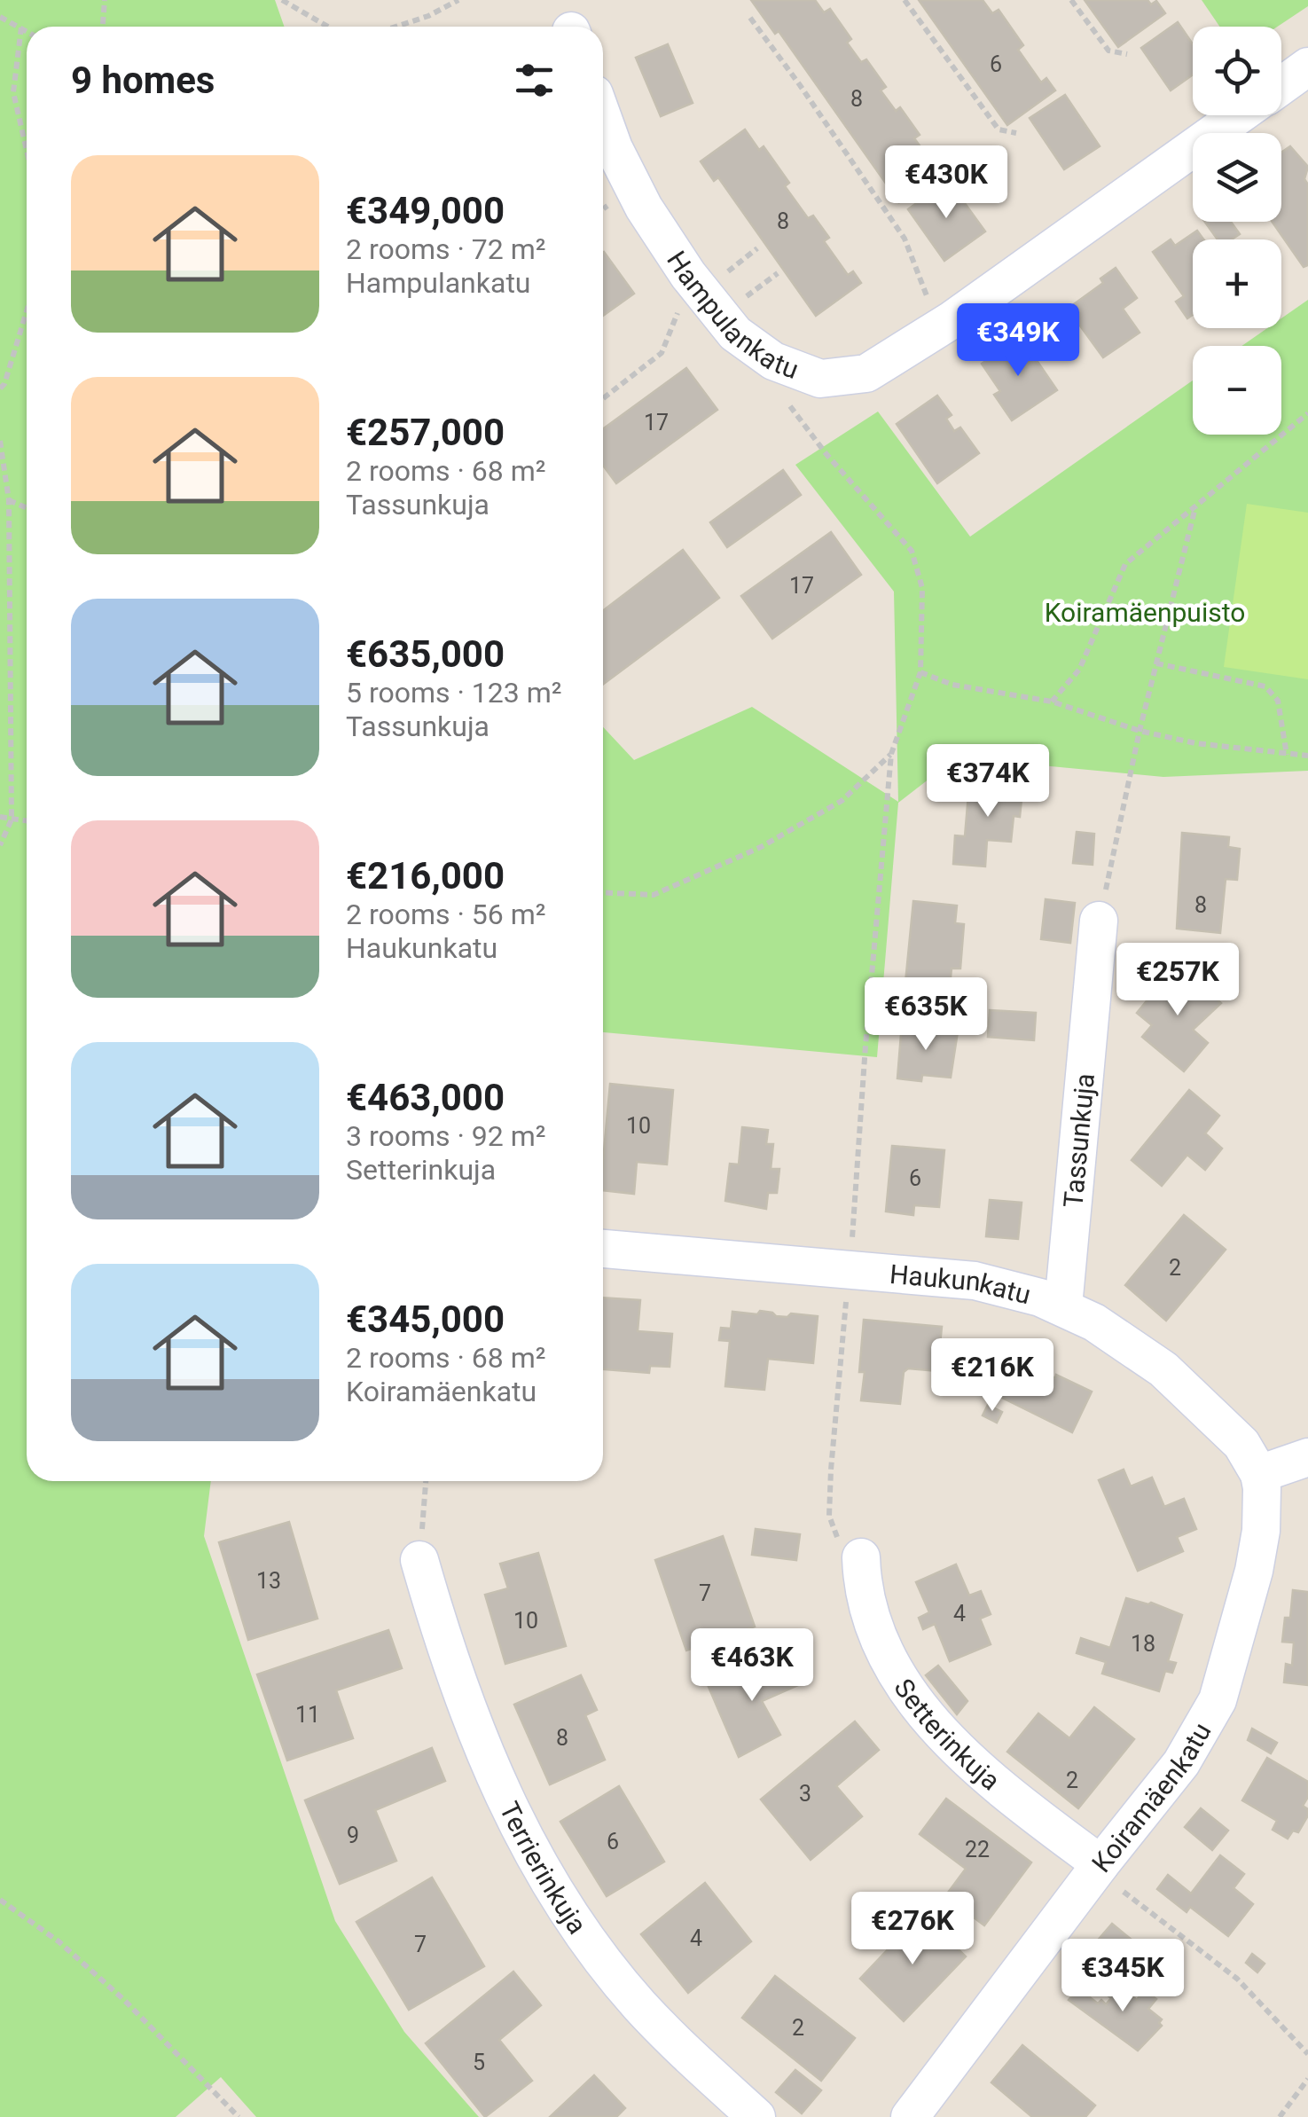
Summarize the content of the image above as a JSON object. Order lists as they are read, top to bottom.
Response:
{
  "streets": {
    "street": [
      "Hampulankatu",
      "Tassunkuja",
      "Haukunkatu",
      "Setterinkuja",
      "Koiramäenkatu",
      "Terrierinkuja"
    ]
  },
  "crossings": [
    ["Tassunkuja", "Haukunkatu"],
    ["Haukunkatu", "Koiramäenkatu"],
    ["Setterinkuja", "Koiramäenkatu"]
  ],
  "parks": ["Koiramäenpuisto"],
  "house_numbers": [
    "6",
    "8",
    "8",
    "17",
    "17",
    "8",
    "10",
    "6",
    "2",
    "13",
    "7",
    "4",
    "10",
    "18",
    "11",
    "8",
    "2",
    "3",
    "9",
    "6",
    "22",
    "4",
    "7",
    "2",
    "5"
  ],
  "page": {
    "map_buttons": ["+", "−"],
    "heading": "9 homes",
    "list": [
      {
        "name": "€349,000",
        "note": "2 rooms · 72 m² · Hampulankatu"
      },
      {
        "name": "€257,000",
        "note": "2 rooms · 68 m² · Tassunkuja"
      },
      {
        "name": "€635,000",
        "note": "5 rooms · 123 m² · Tassunkuja"
      },
      {
        "name": "€216,000",
        "note": "2 rooms · 56 m² · Haukunkatu"
      },
      {
        "name": "€463,000",
        "note": "3 rooms · 92 m² · Setterinkuja"
      },
      {
        "name": "€345,000",
        "note": "2 rooms · 68 m² · Koiramäenkatu"
      }
    ],
    "price": [
      "€430K",
      "€349K",
      "€374K",
      "€257K",
      "€635K",
      "€216K",
      "€463K",
      "€276K",
      "€345K"
    ]
  }
}
